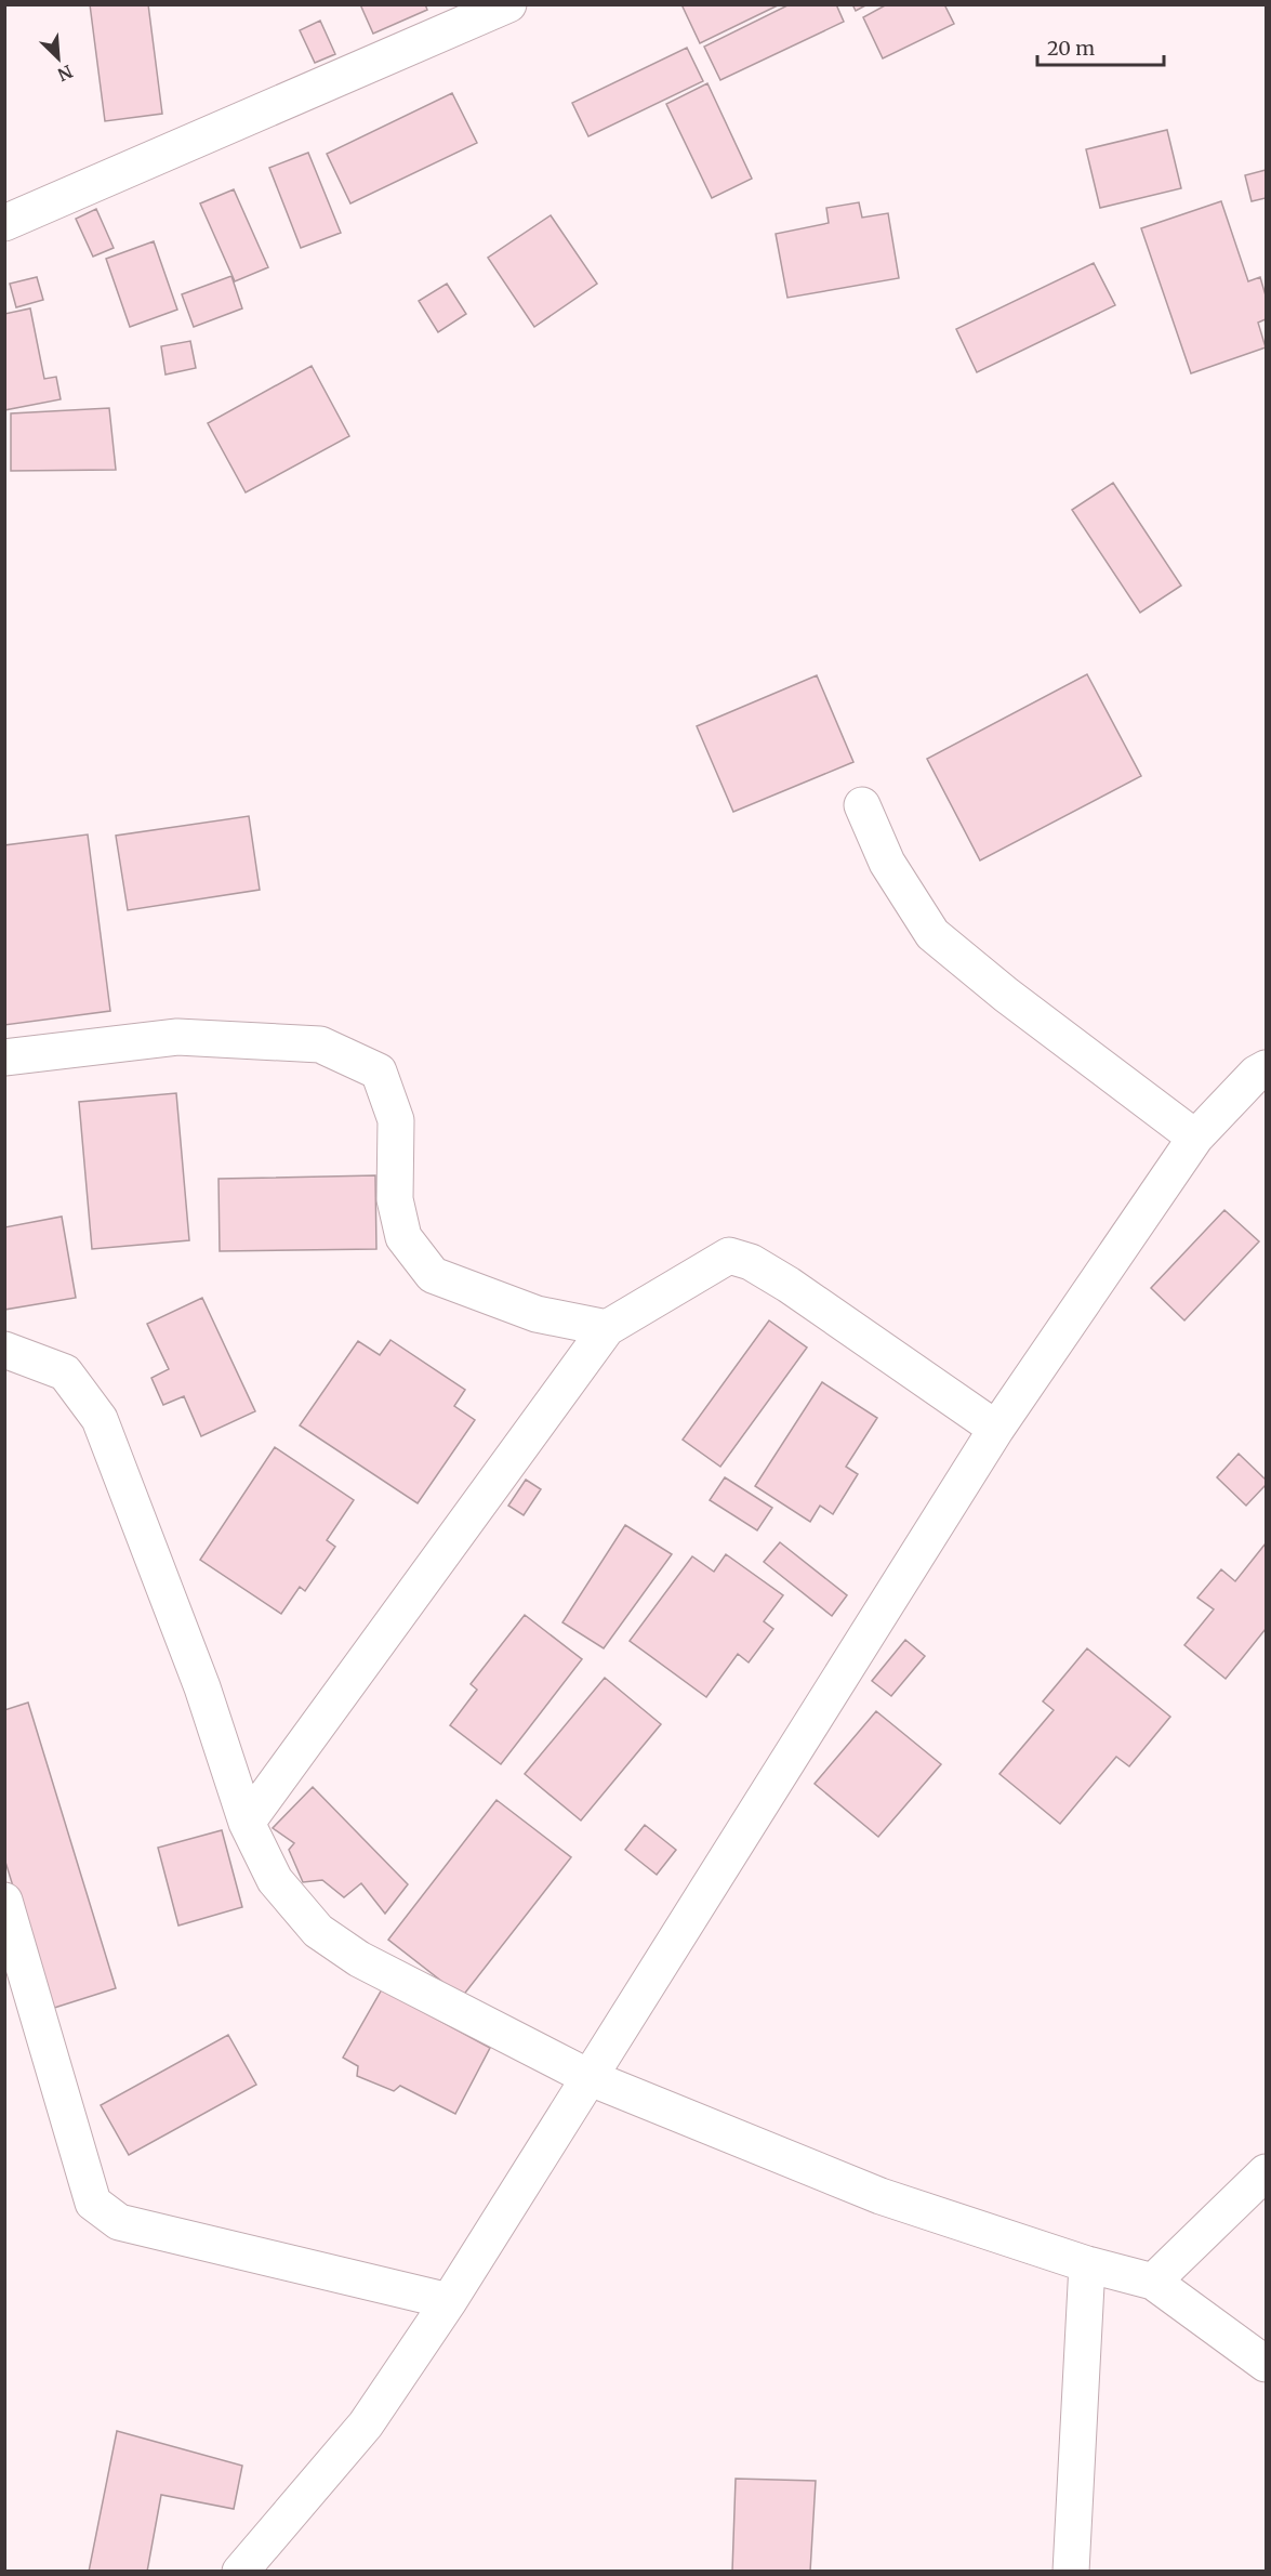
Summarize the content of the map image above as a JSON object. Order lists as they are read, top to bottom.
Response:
{
  "scale_bar": "20 m",
  "north": "bottom right"
}
